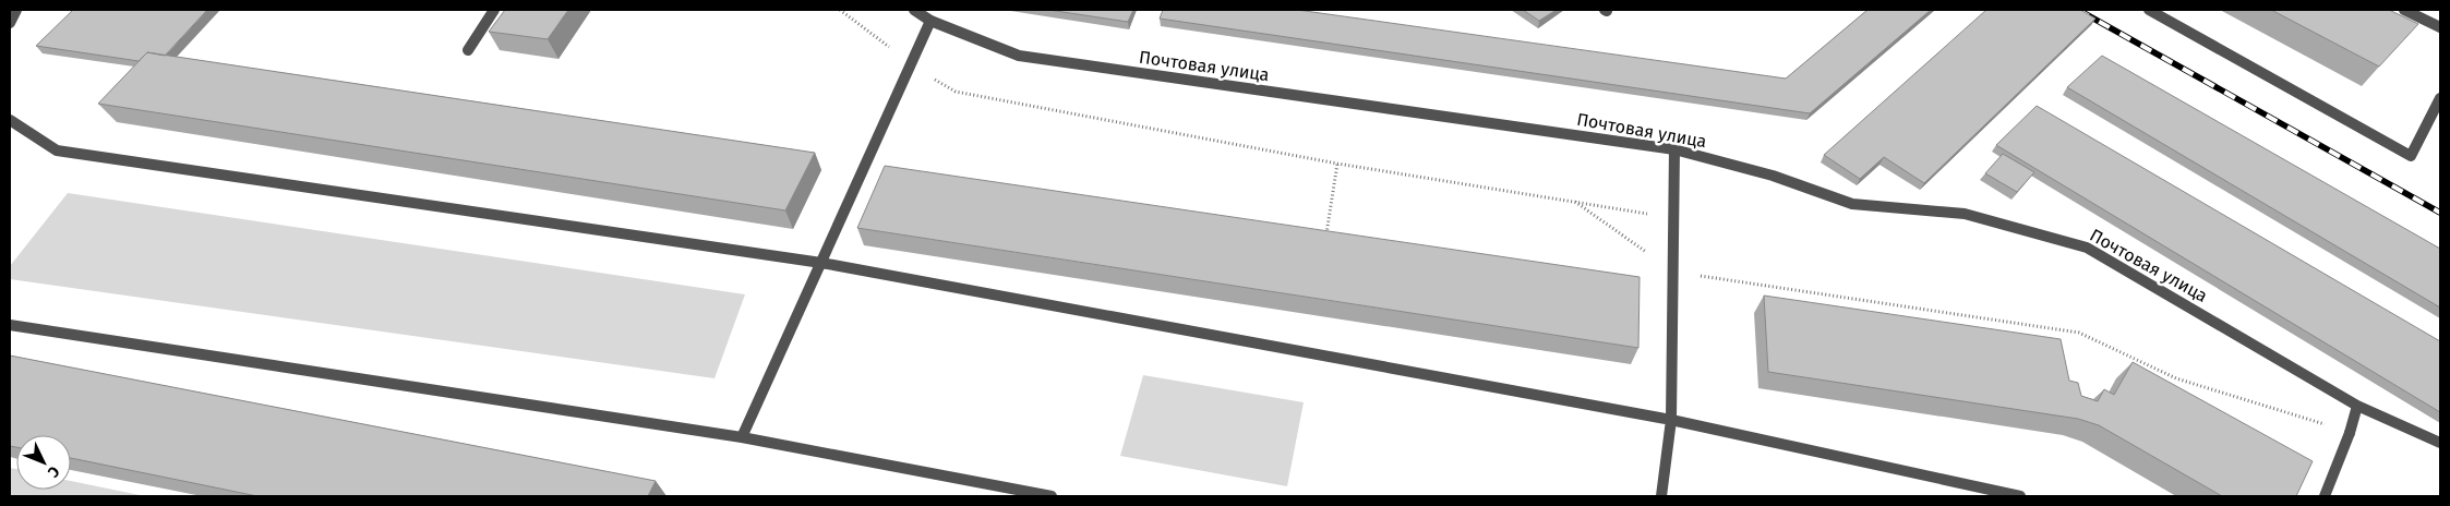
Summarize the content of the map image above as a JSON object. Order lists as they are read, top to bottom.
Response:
{
  "streets": {
    "street": ["Почтовая улица"]
  },
  "north": "bottom right"
}
